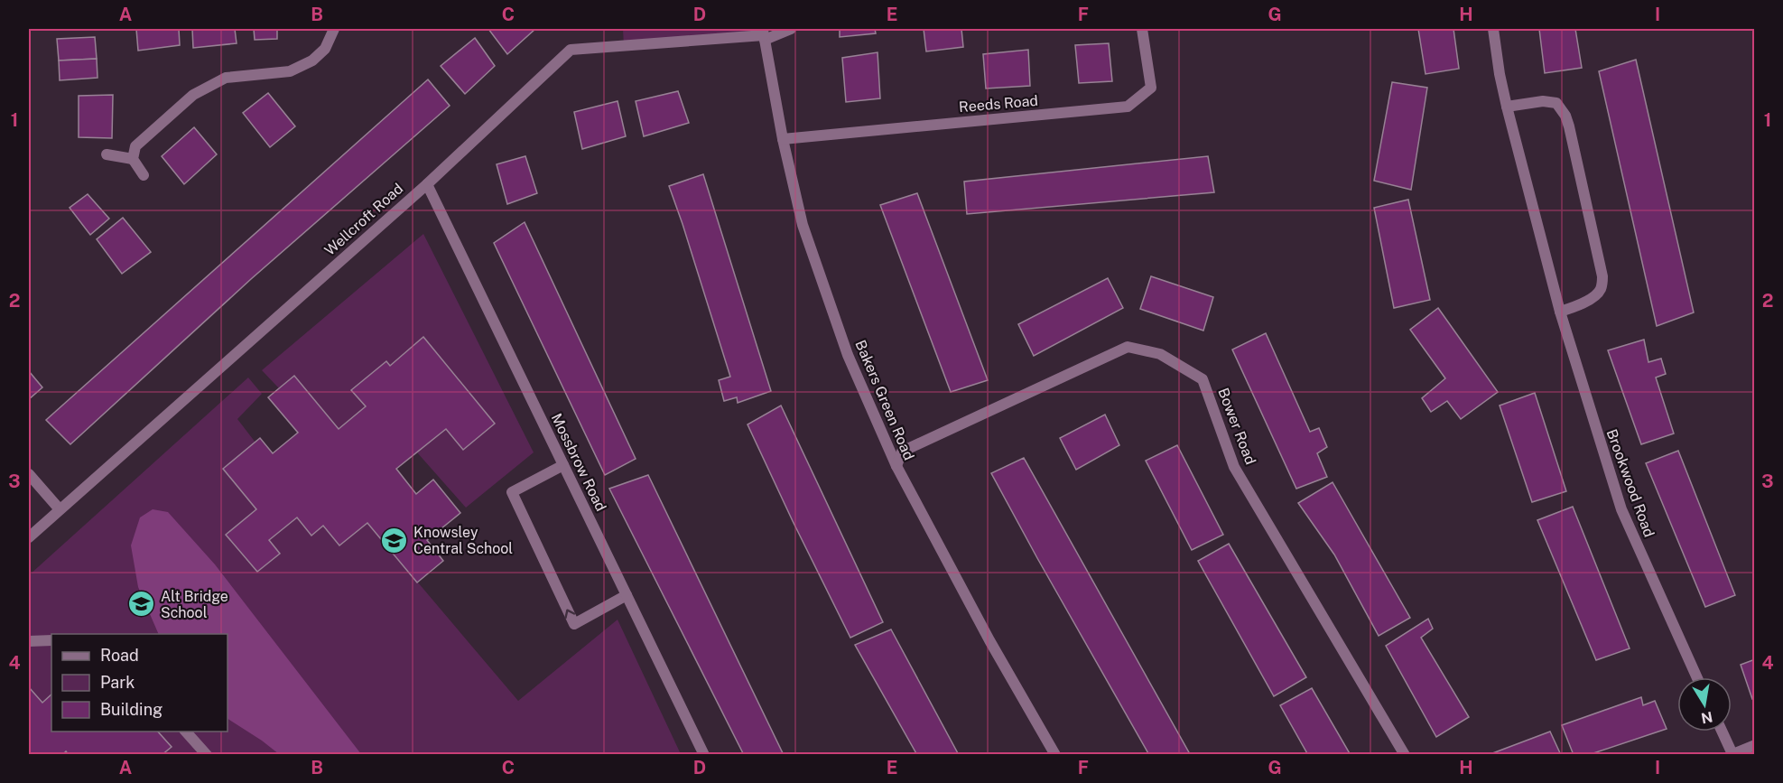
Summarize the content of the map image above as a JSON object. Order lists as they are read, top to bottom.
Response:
{
  "streets": {
    "street": [
      "Reeds Road",
      "Wellcroft Road",
      "Bakers Green Road",
      "Bower Road",
      "Mossbrow Road",
      "Brookwood Road"
    ]
  },
  "crossings": [
    ["Reeds Road", "Bakers Green Road"],
    ["Wellcroft Road", "Bakers Green Road"],
    ["Wellcroft Road", "Mossbrow Road"],
    ["Bakers Green Road", "Bower Road"]
  ],
  "places": {
    "school or university": ["Knowsley Central School", "Alt Bridge School"]
  },
  "legend": ["Road", "Park", "Building"],
  "north": "bottom",
  "grid": {
    "columns": [
      "A",
      "B",
      "C",
      "D",
      "E",
      "F",
      "G",
      "H",
      "I"
    ],
    "rows": [
      "1",
      "2",
      "3",
      "4"
    ]
  }
}
